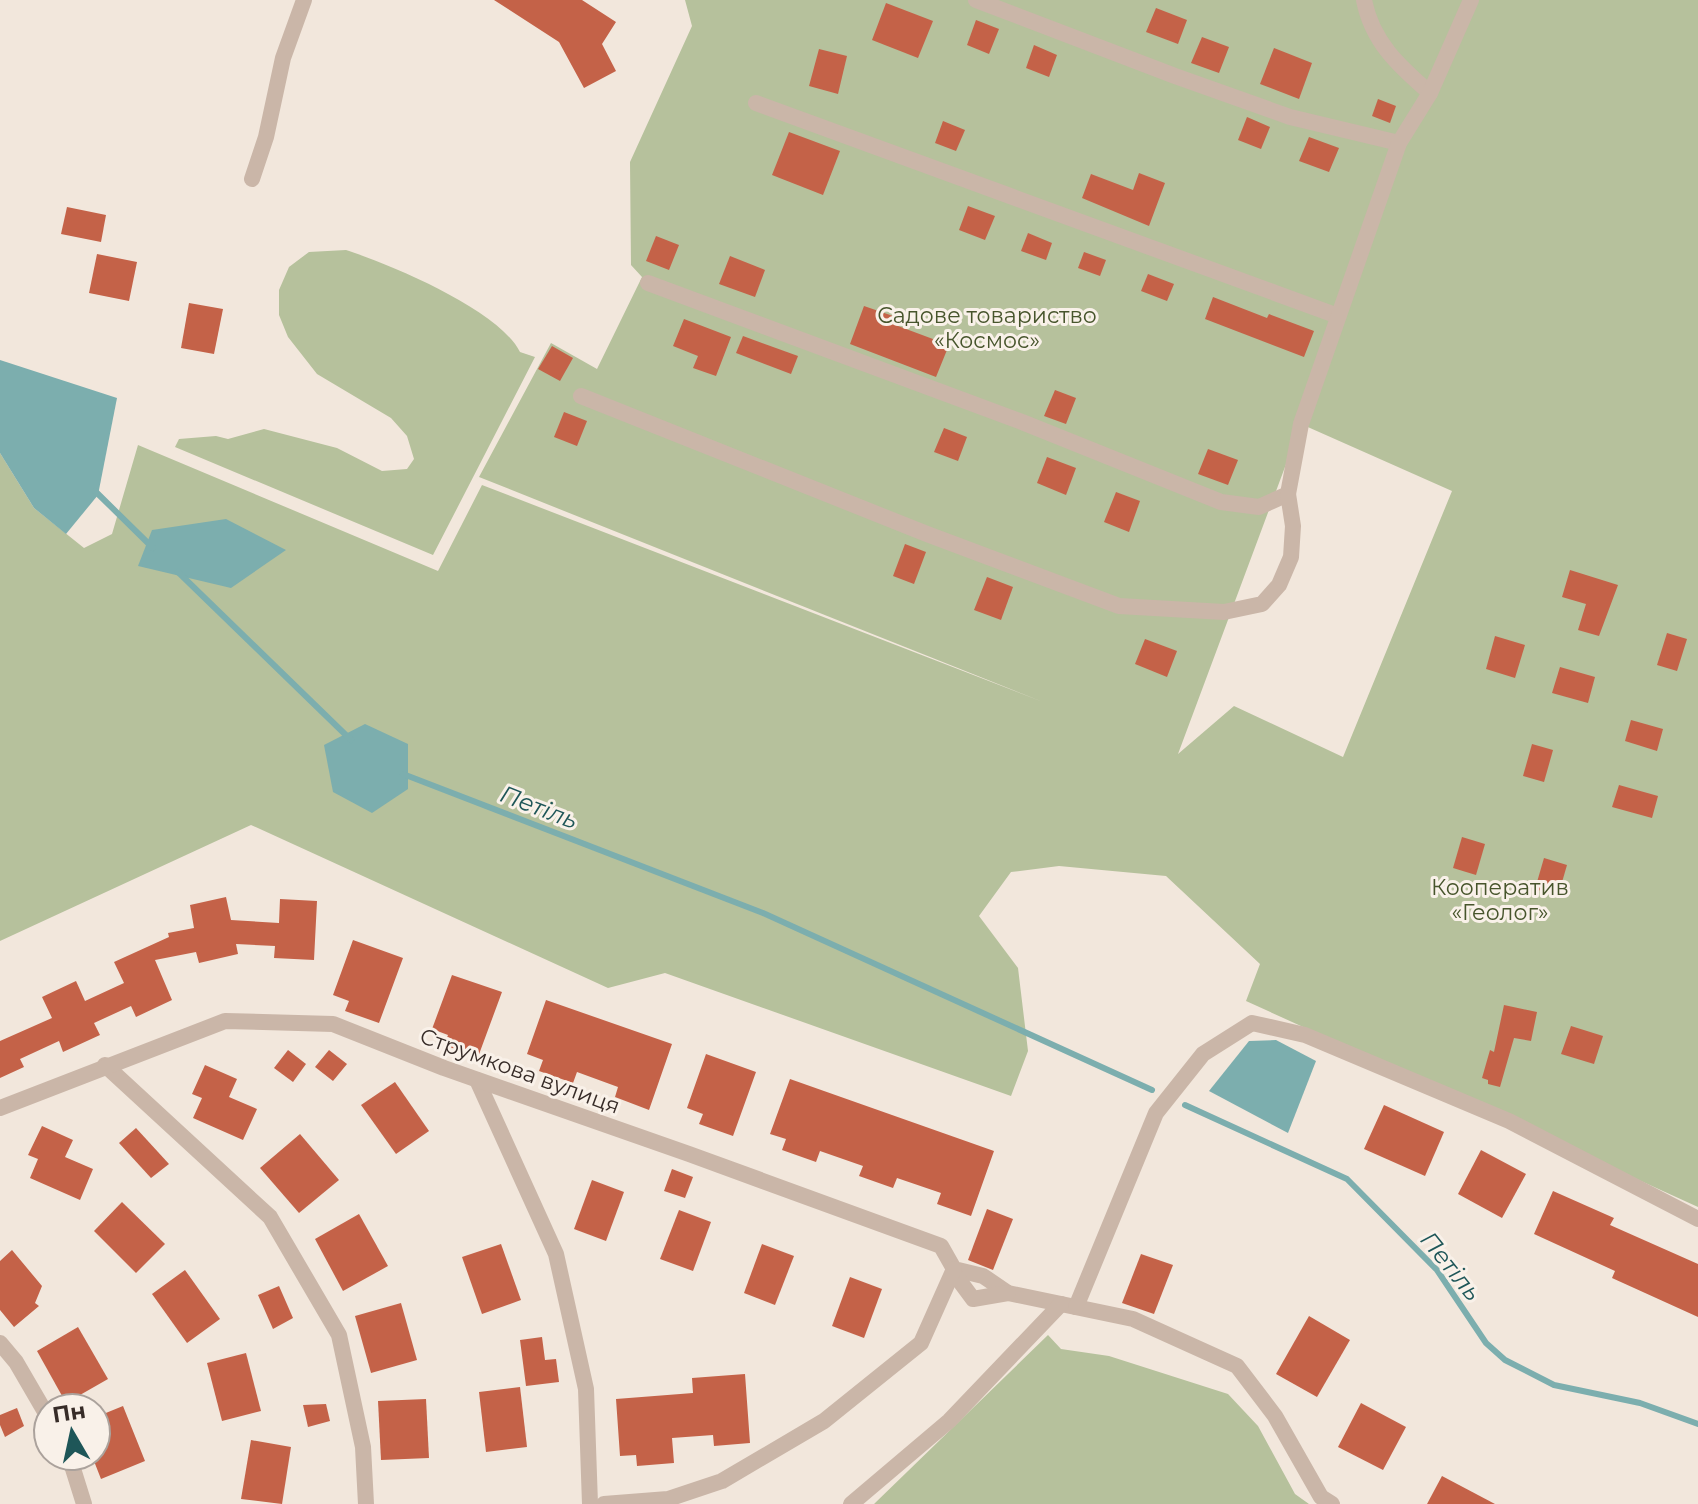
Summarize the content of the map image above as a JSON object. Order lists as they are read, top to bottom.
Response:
{
  "streets": {
    "street": ["Струмкова вулиця"]
  },
  "water": ["Петіль"],
  "parks": ["Садове товариство «Космос»", "Кооператив «Геолог»"],
  "north": "top"
}
